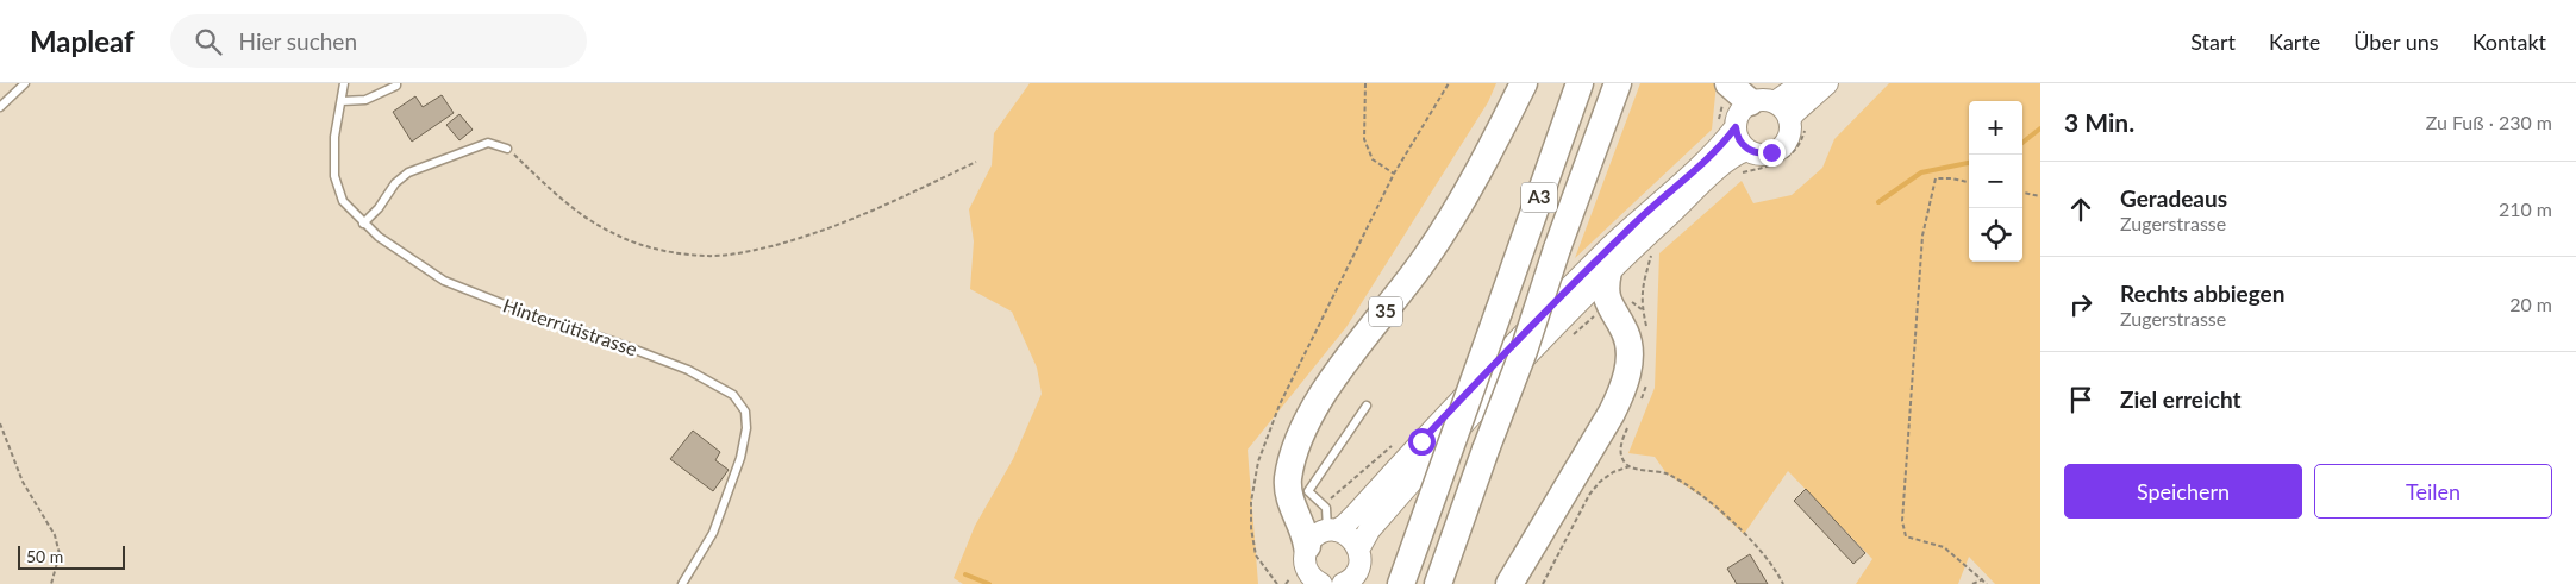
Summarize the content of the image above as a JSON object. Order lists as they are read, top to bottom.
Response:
{
  "streets": {
    "highway": ["A3", "35"],
    "lane": ["Hinterrütistrasse"]
  },
  "scale_bar": "50 m",
  "page": {
    "header": "Mapleaf",
    "search": "Hier suchen",
    "nav": [
      "Start",
      "Karte",
      "Über uns",
      "Kontakt"
    ],
    "heading": ["3 Min.", "Zu Fuß · 230 m"],
    "map_buttons": ["+", "−"],
    "list": [
      ["Geradeaus", "Zugerstrasse", "210 m"],
      ["Rechts abbiegen", "Zugerstrasse", "20 m"],
      "Ziel erreicht"
    ],
    "buttons": ["Speichern", "Teilen"],
    "scale": "50 m"
  }
}
